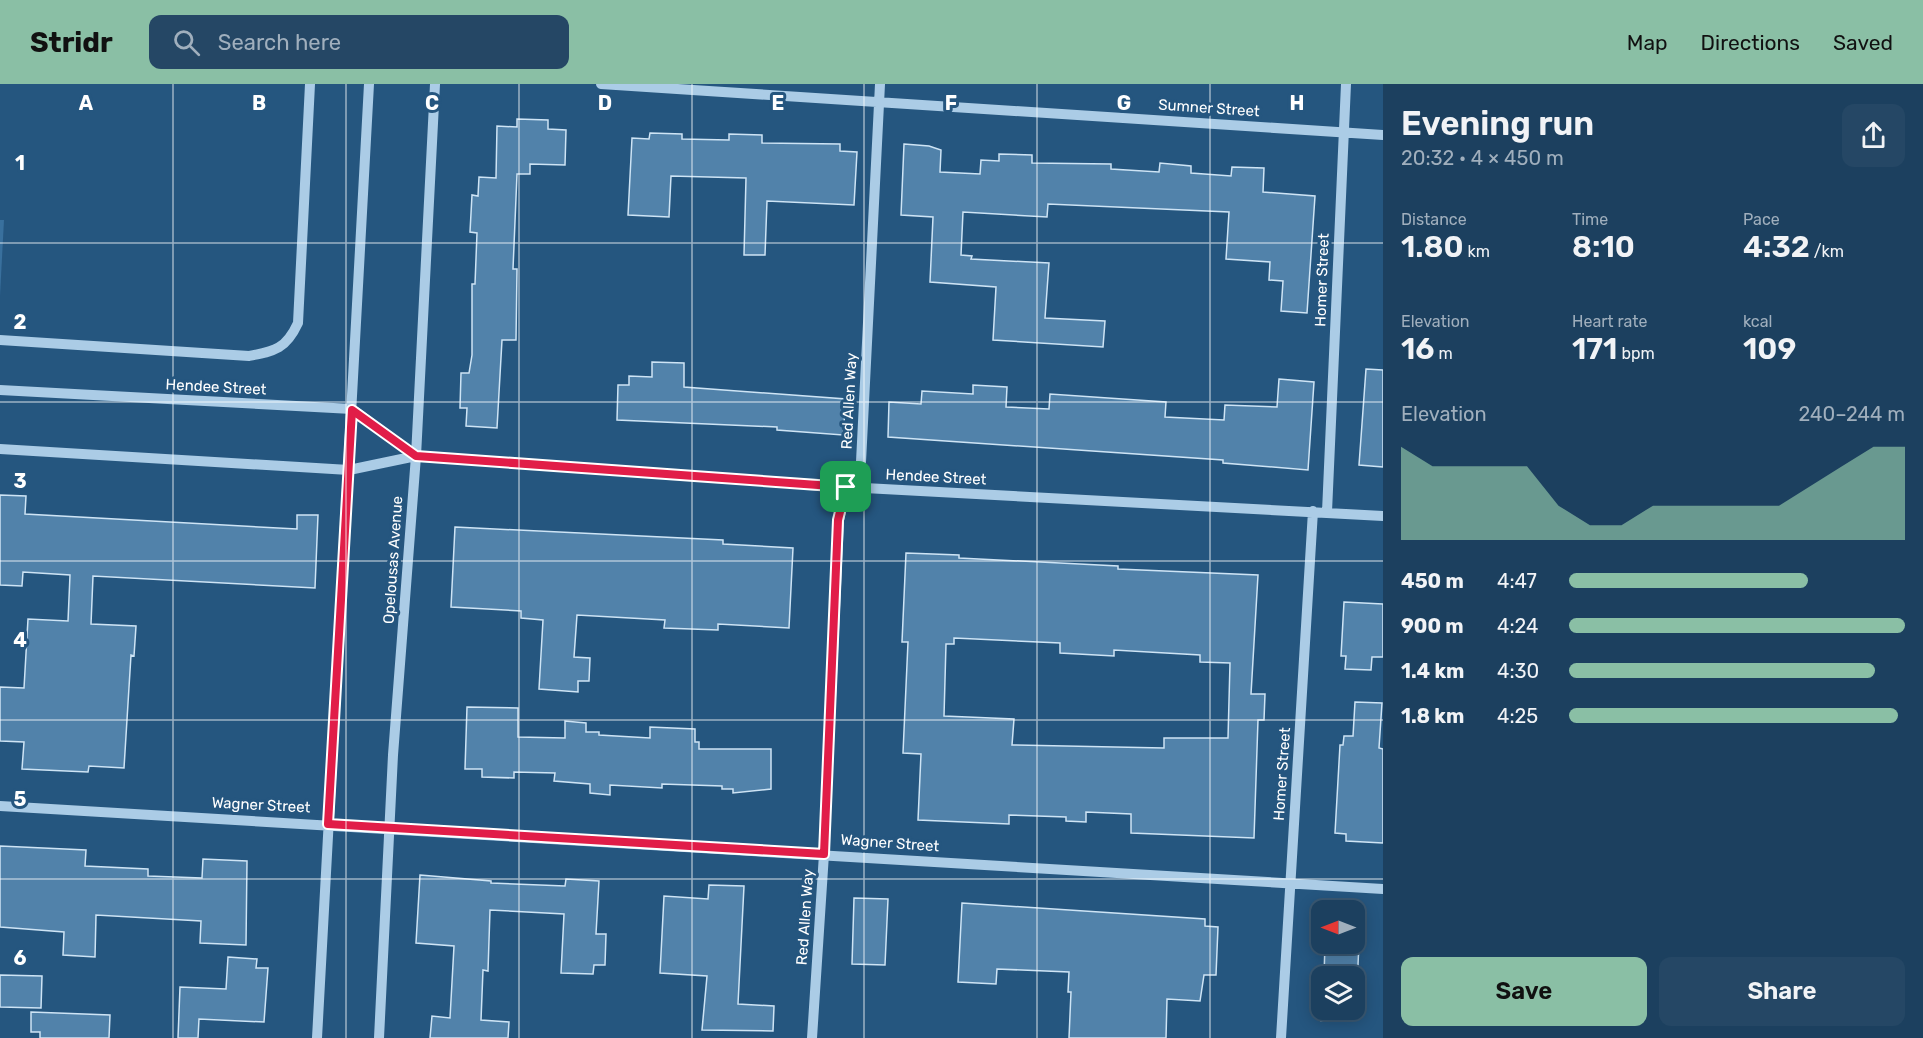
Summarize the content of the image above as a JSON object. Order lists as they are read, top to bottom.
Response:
{
  "streets": {
    "street": [
      "Sumner Street",
      "Homer Street",
      "Hendee Street",
      "Red Allen Way",
      "Opelousas Avenue",
      "Wagner Street"
    ]
  },
  "crossings": [
    ["Sumner Street", "Homer Street"],
    ["Sumner Street", "Red Allen Way"],
    ["Homer Street", "Hendee Street"],
    ["Homer Street", "Wagner Street"],
    ["Hendee Street", "Red Allen Way"],
    ["Hendee Street", "Opelousas Avenue"],
    ["Red Allen Way", "Wagner Street"],
    ["Opelousas Avenue", "Wagner Street"]
  ],
  "north": "left",
  "page": {
    "header": "Stridr",
    "search": "Search here",
    "nav": ["Map", "Directions", "Saved"],
    "heading": ["Evening run", "20:32 · 4 × 450 m"],
    "stats": [
      ["Distance", "1.80 km"],
      ["Time", "8:10"],
      ["Pace", "4:32 /km"],
      ["Elevation", "16 m"],
      ["Heart rate", "171 bpm"],
      ["kcal", "109"]
    ],
    "chart": ["Elevation", "240–244 m"],
    "list": [
      {
        "name": "450 m",
        "note": "4:47"
      },
      {
        "name": "900 m",
        "note": "4:24"
      },
      {
        "name": "1.4 km",
        "note": "4:30"
      },
      {
        "name": "1.8 km",
        "note": "4:25"
      }
    ],
    "buttons": ["Save", "Share"]
  },
  "grid": {
    "columns": [
      "A",
      "B",
      "C",
      "D",
      "E",
      "F",
      "G",
      "H"
    ],
    "rows": [
      "1",
      "2",
      "3",
      "4",
      "5",
      "6"
    ]
  }
}
